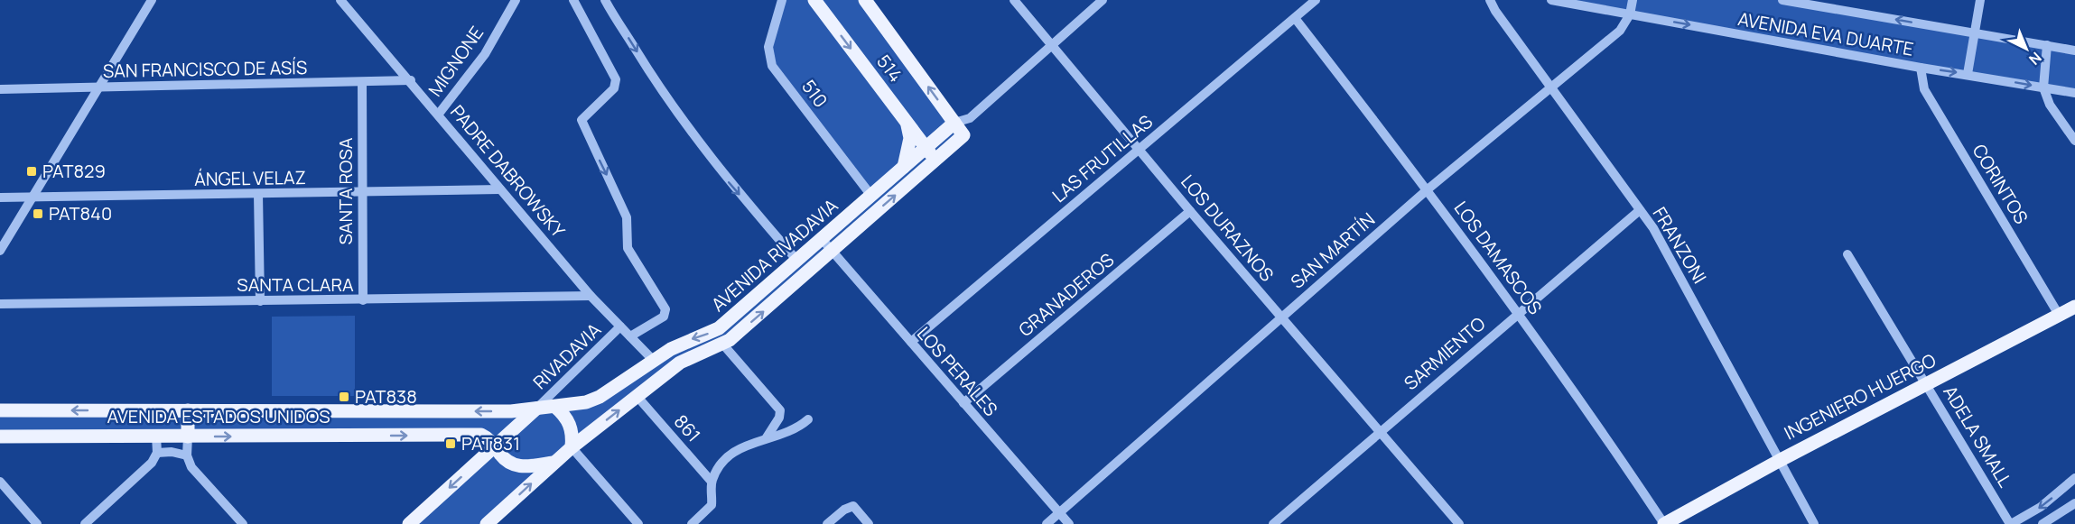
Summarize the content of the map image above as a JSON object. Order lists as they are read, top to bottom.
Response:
{
  "streets": {
    "main road": [
      "514",
      "AVENIDA RIVADAVIA",
      "INGENIERO HUERGO",
      "AVENIDA ESTADOS UNIDOS"
    ],
    "street": [
      "AVENIDA EVA DUARTE",
      "MIGNONE",
      "SAN FRANCISCO DE ASÍS",
      "510",
      "LAS FRUTILLAS",
      "PADRE DABROWSKY",
      "ÁNGEL VELAZ",
      "CORINTOS",
      "SANTA ROSA",
      "LOS DURAZNOS",
      "FRANZONI",
      "SAN MARTÍN",
      "LOS DAMASCOS",
      "SANTA CLARA",
      "GRANADEROS",
      "SARMIENTO",
      "RIVADAVIA",
      "LOS PERALES",
      "861",
      "ADELA SMALL"
    ]
  },
  "crossings": [
    ["AVENIDA EVA DUARTE", "CORINTOS"],
    ["AVENIDA EVA DUARTE", "SAN MARTÍN"],
    ["MIGNONE", "PADRE DABROWSKY"],
    ["514", "AVENIDA RIVADAVIA"],
    ["SAN FRANCISCO DE ASÍS", "PADRE DABROWSKY"],
    ["SAN FRANCISCO DE ASÍS", "SANTA ROSA"],
    ["510", "AVENIDA RIVADAVIA"],
    ["LAS FRUTILLAS", "LOS DURAZNOS"],
    ["LAS FRUTILLAS", "LOS DAMASCOS"],
    ["LAS FRUTILLAS", "LOS PERALES"],
    ["PADRE DABROWSKY", "ÁNGEL VELAZ"],
    ["PADRE DABROWSKY", "AVENIDA RIVADAVIA"],
    ["PADRE DABROWSKY", "SANTA CLARA"],
    ["PADRE DABROWSKY", "RIVADAVIA"],
    ["ÁNGEL VELAZ", "SANTA ROSA"],
    ["CORINTOS", "INGENIERO HUERGO"],
    ["SANTA ROSA", "SANTA CLARA"],
    ["LOS DURAZNOS", "SAN MARTÍN"],
    ["LOS DURAZNOS", "AVENIDA RIVADAVIA"],
    ["LOS DURAZNOS", "GRANADEROS"],
    ["LOS DURAZNOS", "SARMIENTO"],
    ["FRANZONI", "SAN MARTÍN"],
    ["FRANZONI", "SARMIENTO"],
    ["FRANZONI", "INGENIERO HUERGO"],
    ["SAN MARTÍN", "LOS DAMASCOS"],
    ["SAN MARTÍN", "LOS PERALES"],
    ["AVENIDA RIVADAVIA", "RIVADAVIA"],
    ["AVENIDA RIVADAVIA", "LOS PERALES"],
    ["AVENIDA RIVADAVIA", "AVENIDA ESTADOS UNIDOS"],
    ["AVENIDA RIVADAVIA", "861"],
    ["LOS DAMASCOS", "SARMIENTO"],
    ["LOS DAMASCOS", "INGENIERO HUERGO"],
    ["GRANADEROS", "LOS PERALES"],
    ["RIVADAVIA", "AVENIDA ESTADOS UNIDOS"],
    ["INGENIERO HUERGO", "ADELA SMALL"]
  ],
  "places": {
    "transit": [
      "PAT829",
      "PAT840",
      "PAT838",
      "PAT831"
    ]
  },
  "north": "bottom right"
}
